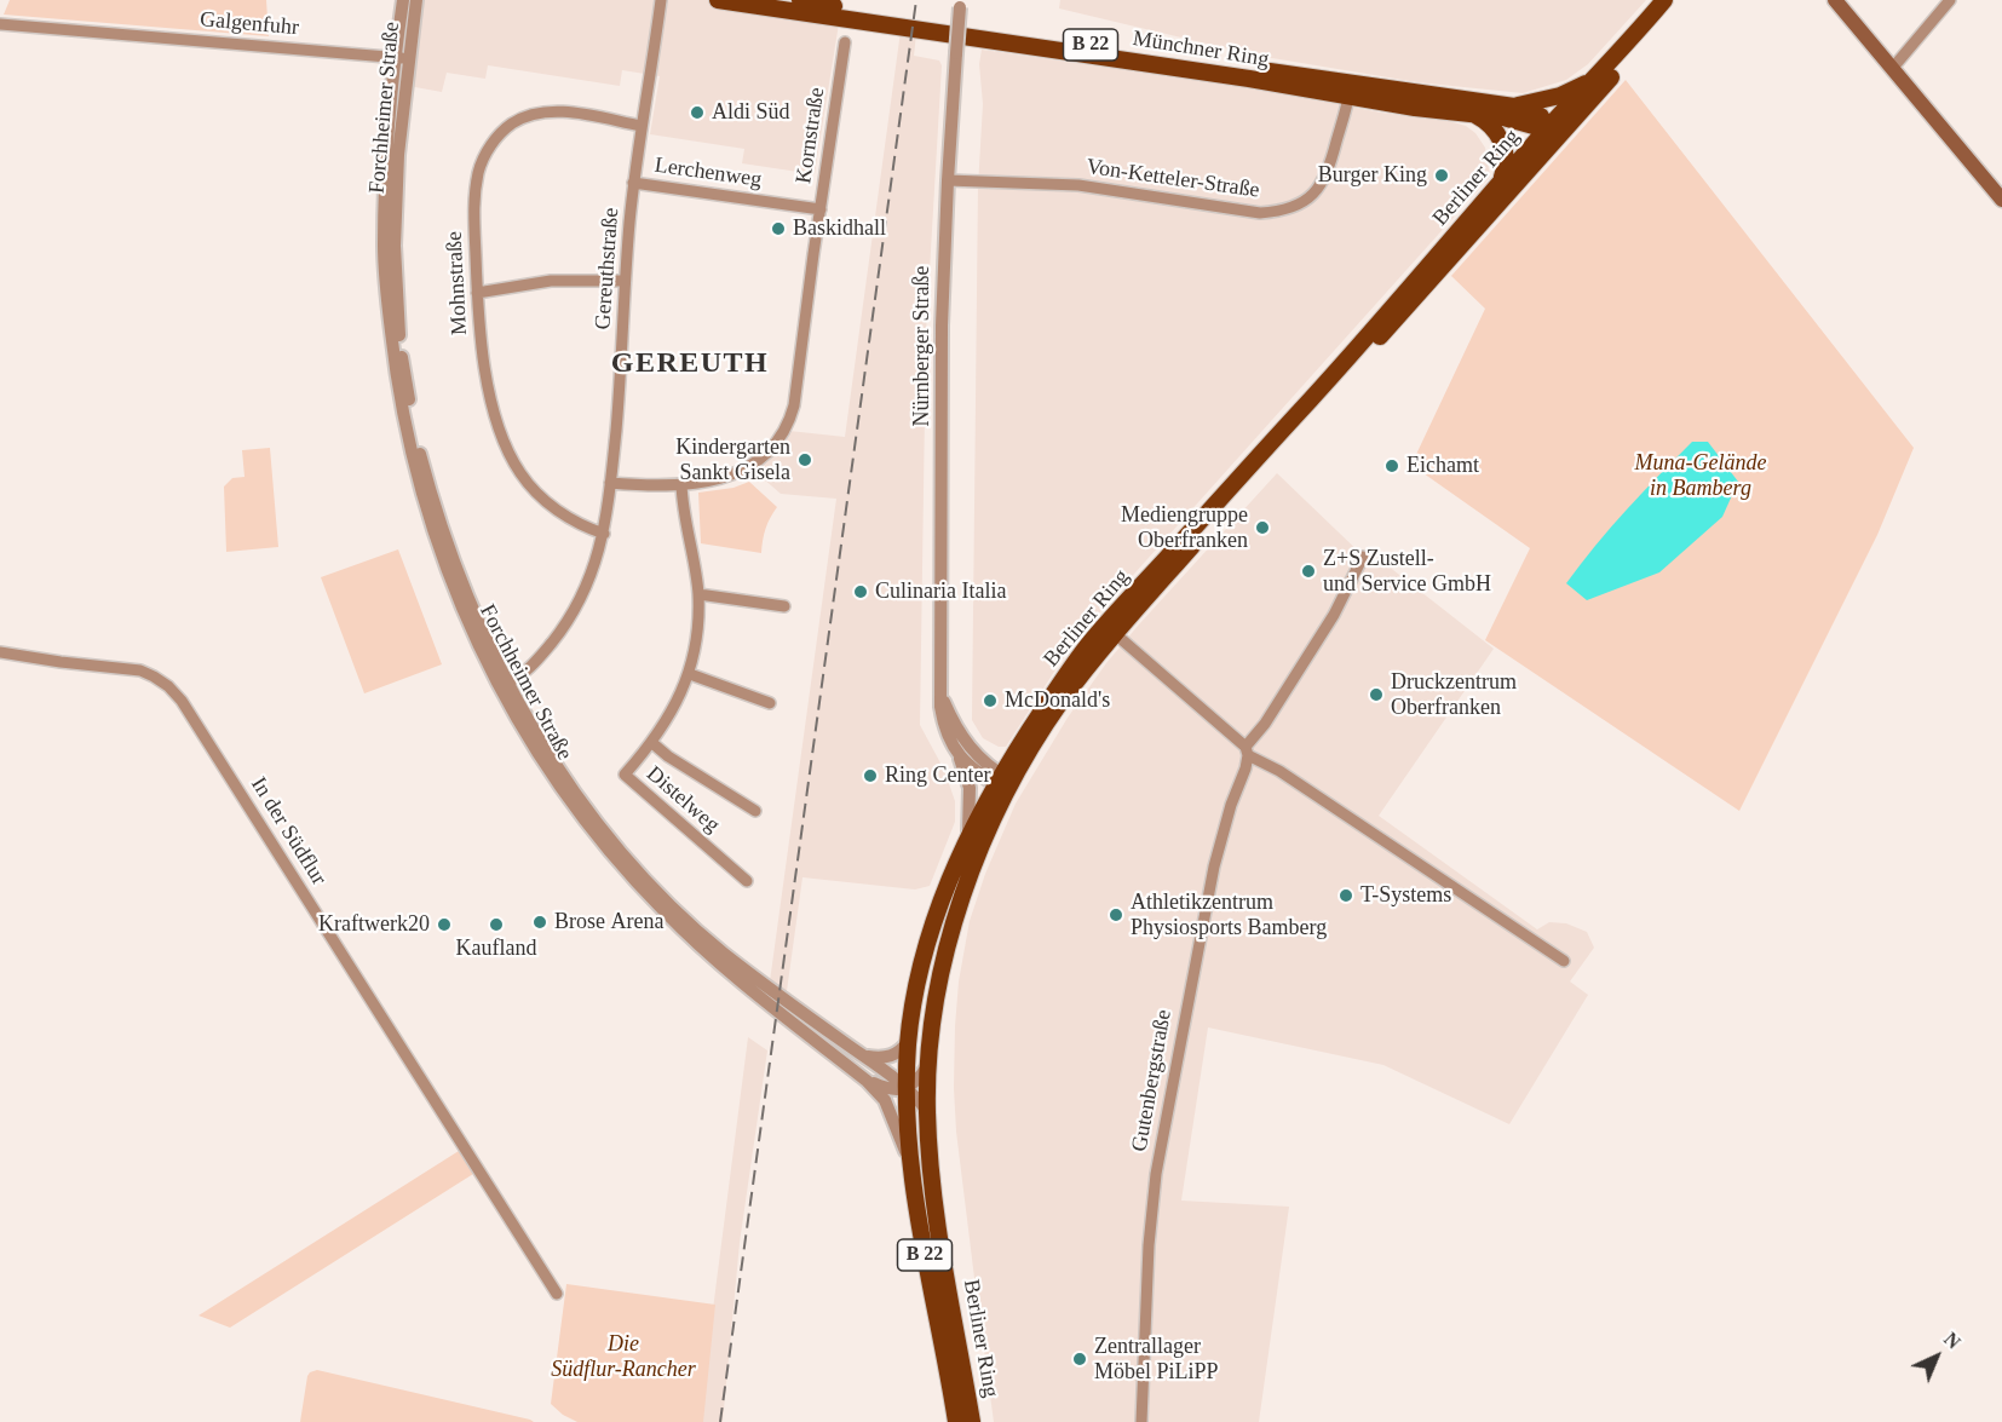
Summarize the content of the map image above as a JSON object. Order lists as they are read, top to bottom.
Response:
{
  "streets": {
    "main road": ["B 22", "Münchner Ring", "Berliner Ring"],
    "street": [
      "Galgenfuhr",
      "Forchheimer Straße",
      "Kornstraße",
      "Lerchenweg",
      "Von-Ketteler-Straße",
      "Gereuthstraße",
      "Mohnstraße",
      "Nürnberger Straße",
      "Distelweg",
      "In der Südflur",
      "Gutenbergstraße"
    ]
  },
  "crossings": [
    ["Galgenfuhr", "Forchheimer Straße"],
    ["B 22", "Münchner Ring"],
    ["B 22", "Berliner Ring"],
    ["Münchner Ring", "Berliner Ring"],
    ["Münchner Ring", "Von-Ketteler-Straße"],
    ["Forchheimer Straße", "Berliner Ring"],
    ["Forchheimer Straße", "Gereuthstraße"],
    ["Kornstraße", "Lerchenweg"],
    ["Kornstraße", "Gereuthstraße"],
    ["Kornstraße", "Distelweg"],
    ["Lerchenweg", "Gereuthstraße"],
    ["Berliner Ring", "Nürnberger Straße"],
    ["Von-Ketteler-Straße", "Nürnberger Straße"],
    ["Gereuthstraße", "Mohnstraße"]
  ],
  "districts": ["GEREUTH"],
  "parks": ["Muna-Gelände in Bamberg", "Die Südflur-Rancher"],
  "places": [
    "Aldi Süd",
    "Burger King",
    "Baskidhall",
    "Kindergarten Sankt Gisela",
    "Eichamt",
    "Mediengruppe Oberfranken",
    "Z+S Zustell- und Service GmbH",
    "Culinaria Italia",
    "Druckzentrum Oberfranken",
    "McDonald's",
    "Ring Center",
    "T-Systems",
    "Athletikzentrum Physiosports Bamberg",
    "Brose Arena",
    "Kraftwerk20",
    "Kaufland",
    "Zentrallager Möbel PiLiPP"
  ],
  "north": "top right"
}
